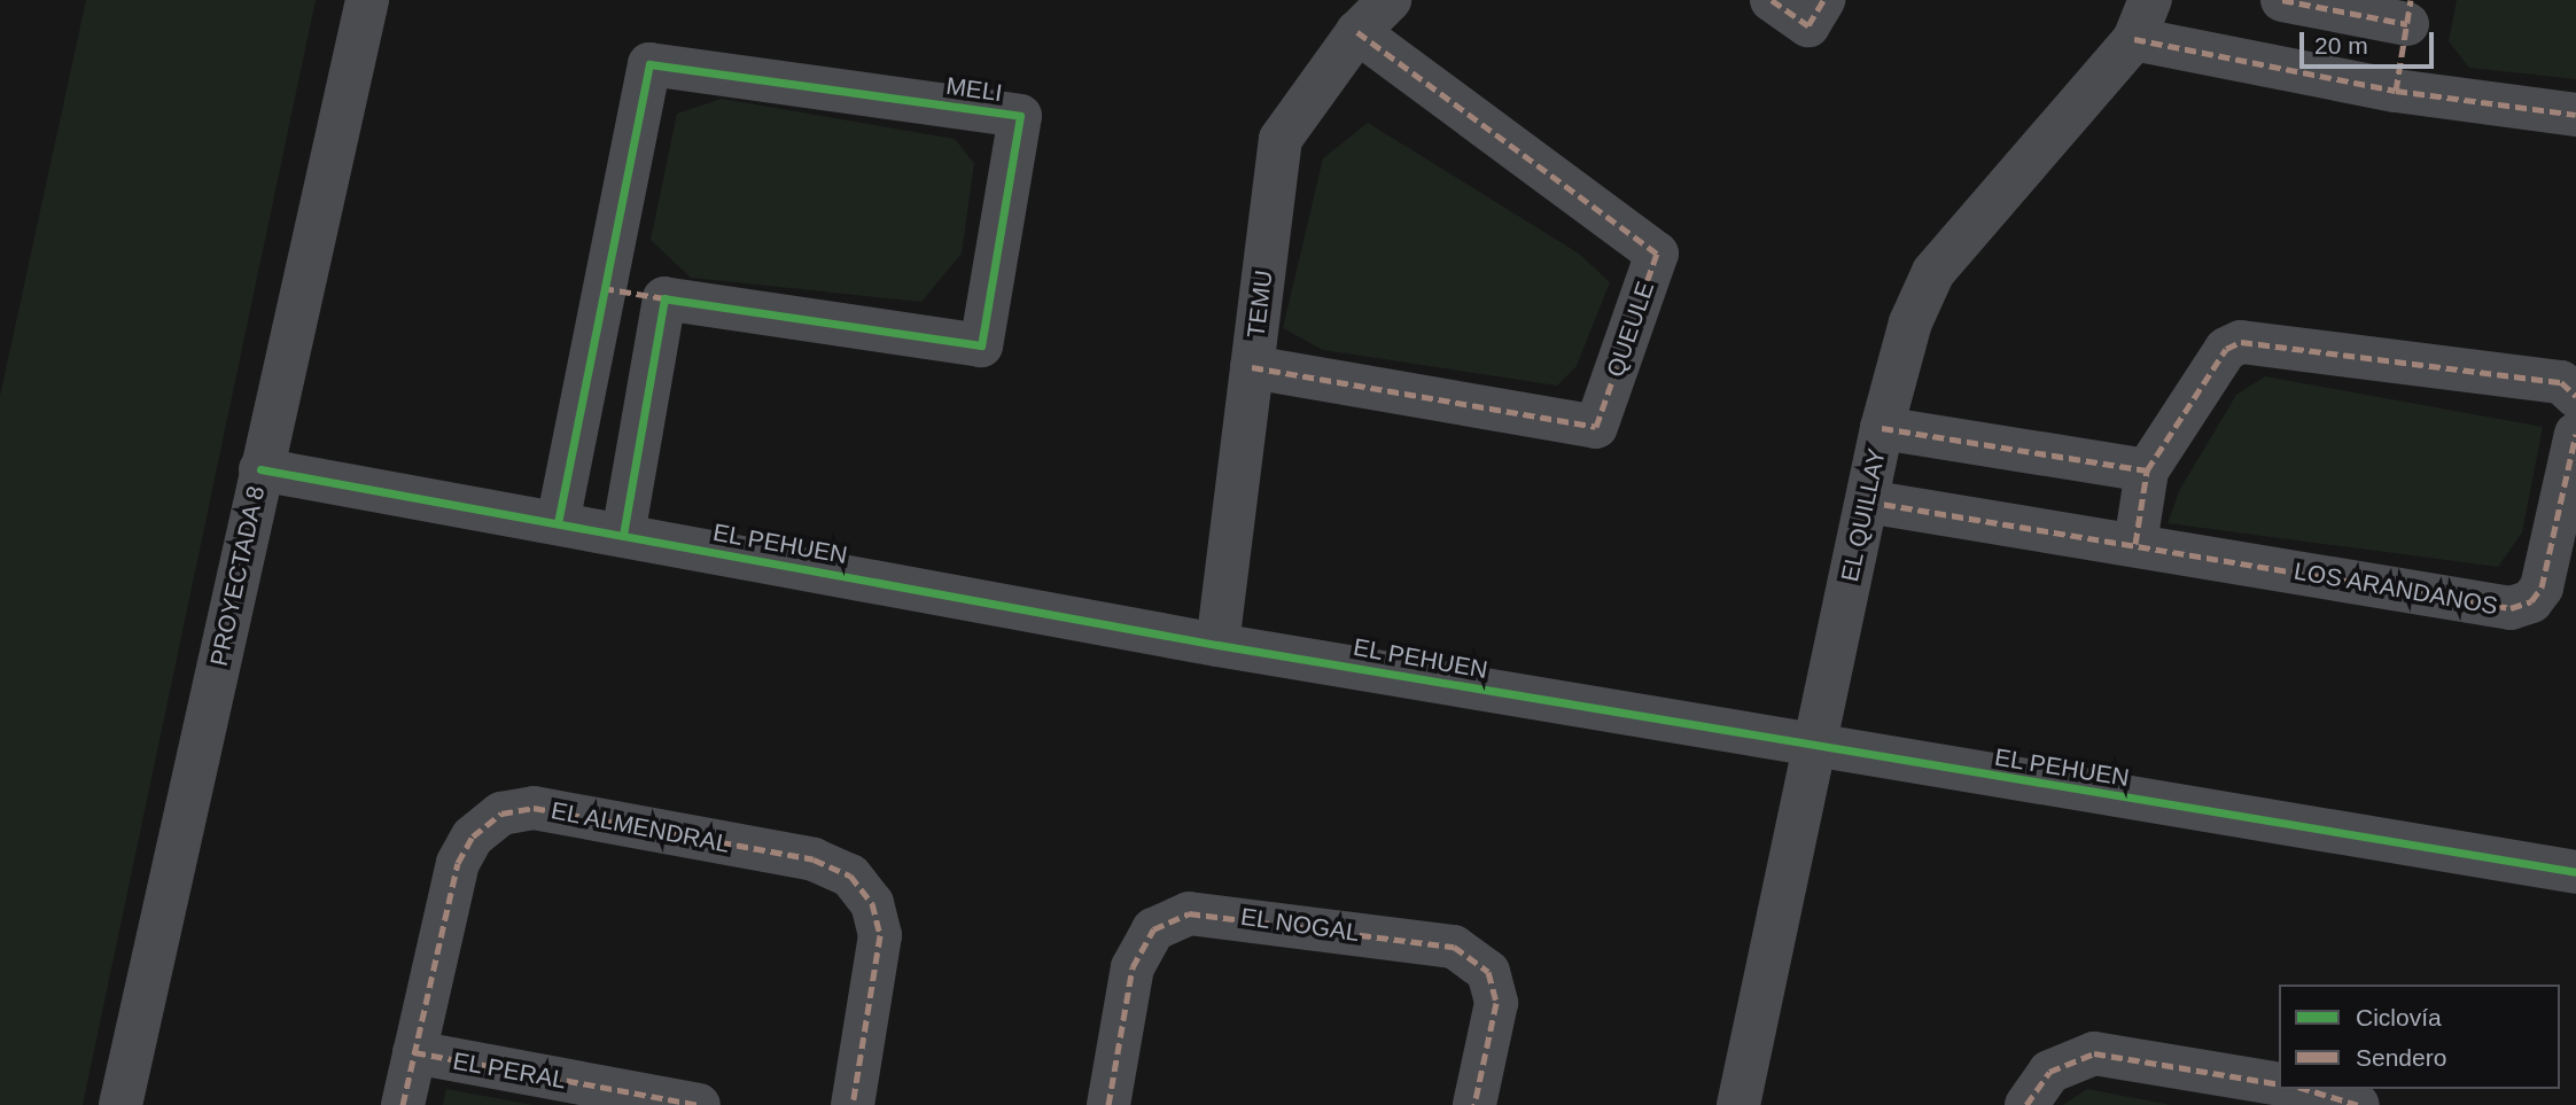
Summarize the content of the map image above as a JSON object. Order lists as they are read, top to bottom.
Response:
{
  "streets": {
    "street": [
      "MELI",
      "TEMU",
      "QUEULE",
      "EL QUILLAY",
      "EL PEHUEN",
      "PROYECTADA 8",
      "LOS ARANDANOS",
      "EL ALMENDRAL",
      "EL NOGAL",
      "EL PERAL"
    ]
  },
  "crossings": [
    ["MELI", "EL PEHUEN"],
    ["TEMU", "QUEULE"],
    ["TEMU", "EL PEHUEN"],
    ["EL QUILLAY", "EL PEHUEN"],
    ["EL QUILLAY", "LOS ARANDANOS"],
    ["EL PEHUEN", "PROYECTADA 8"],
    ["EL ALMENDRAL", "EL PERAL"]
  ],
  "legend": ["Ciclovía", "Sendero"],
  "scale_bar": "20 m"
}
